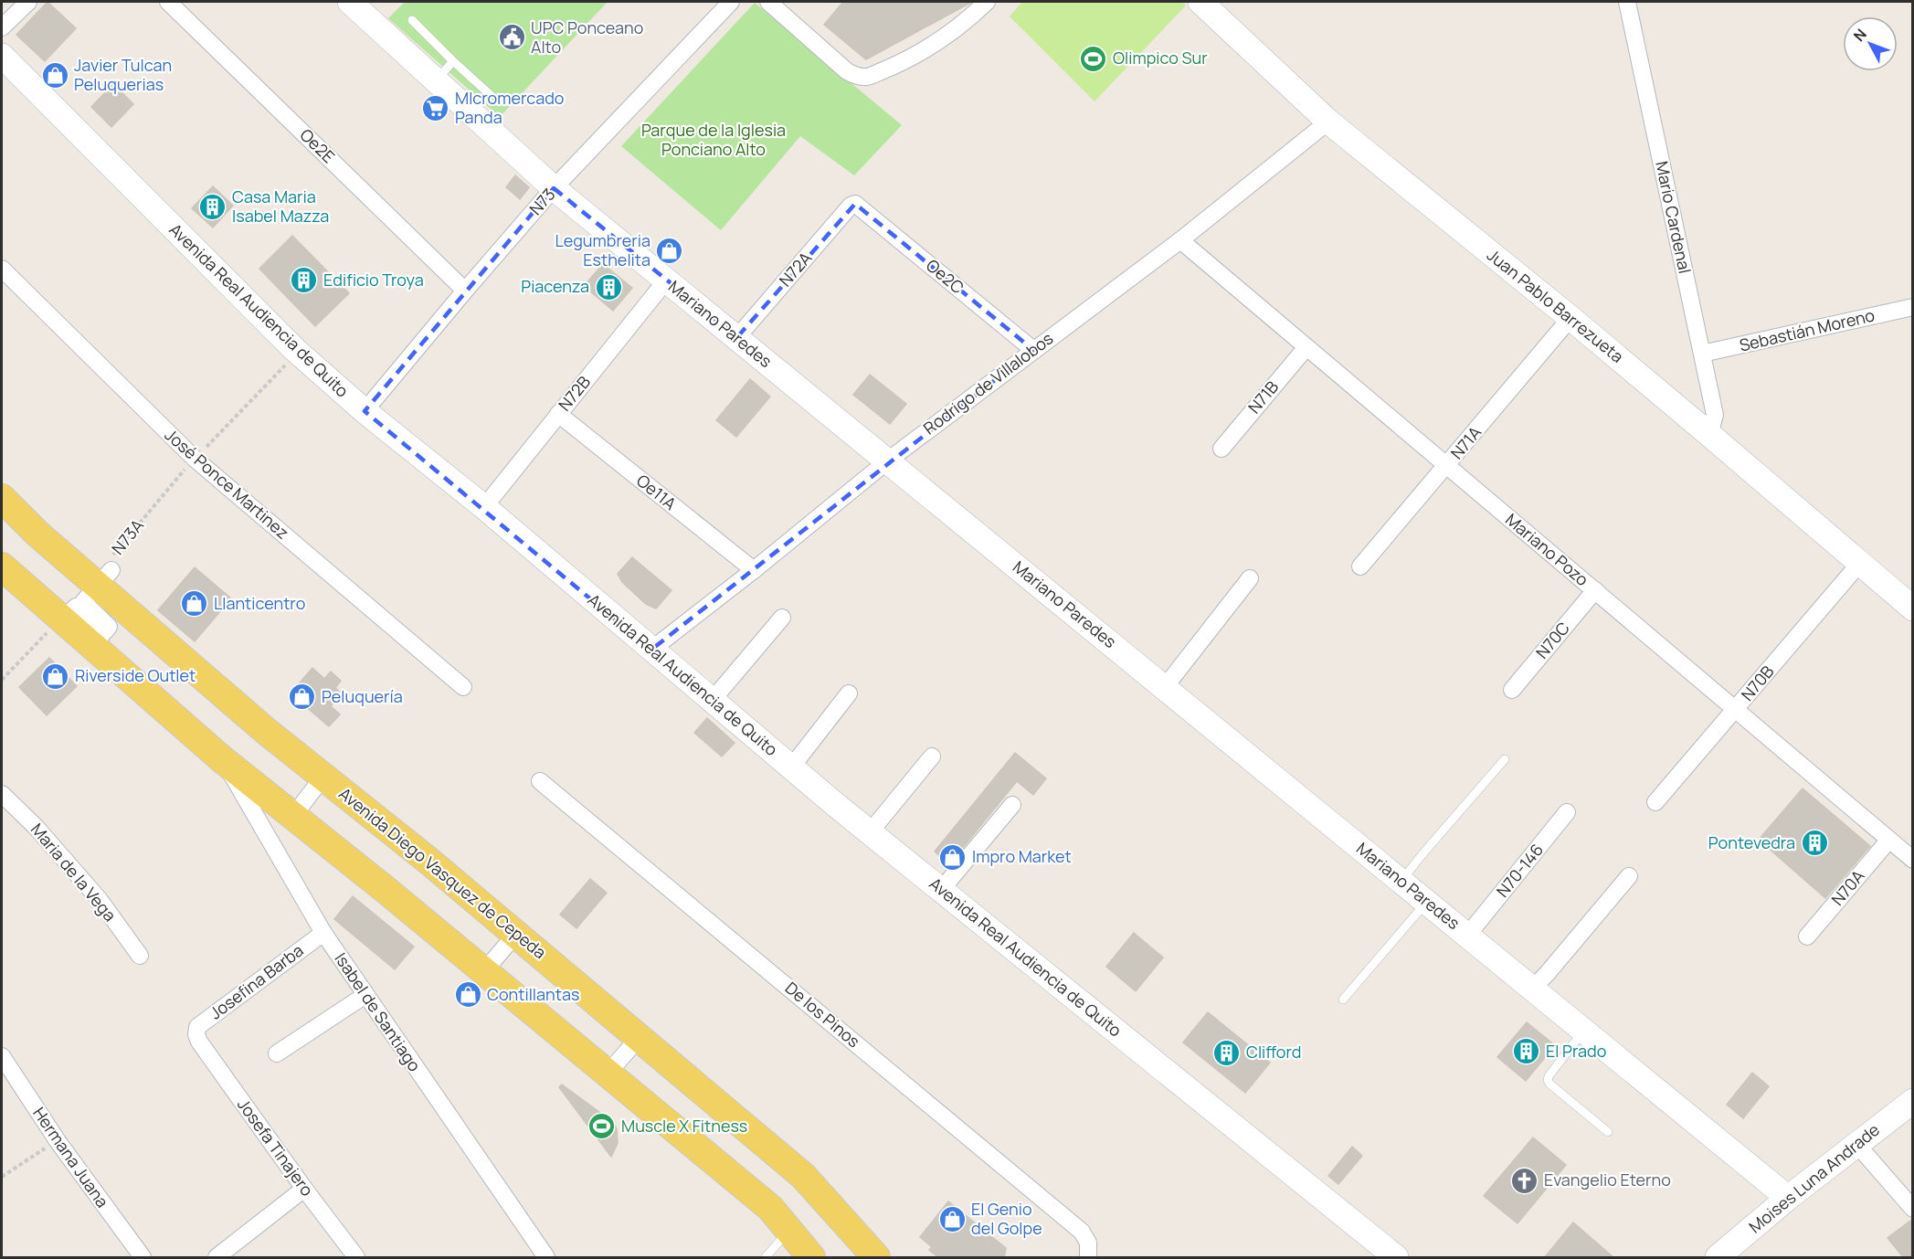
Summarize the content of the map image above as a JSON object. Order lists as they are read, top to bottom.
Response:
{
  "streets": {
    "main road": [
      "Juan Pablo Barrezueta",
      "Avenida Real Audiencia de Quito",
      "Mariano Paredes",
      "Avenida Diego Vasquez de Cepeda",
      "Moises Luna Andrade"
    ],
    "street": [
      "Oe2E",
      "N73",
      "Mario Cardenal",
      "N72A",
      "Oe2C",
      "Sebastián Moreno",
      "Rodrigo de Villalobos",
      "N72B",
      "N71B",
      "N71A",
      "José Ponce Martinez",
      "Oe11A",
      "Mariano Pozo",
      "N70C",
      "N70B",
      "N70-146",
      "Maria de la Vega",
      "N70A",
      "Josefina Barba",
      "Isabel de Santiago",
      "De los Pinos",
      "Josefa Tinajero",
      "Hermana Juana"
    ],
    "path": ["N73A"]
  },
  "crossings": [
    ["Oe2E", "N73"],
    ["N73", "Avenida Real Audiencia de Quito"],
    ["N73", "Mariano Paredes"],
    ["Mario Cardenal", "Juan Pablo Barrezueta"],
    ["Mario Cardenal", "Sebastián Moreno"],
    ["N72A", "Oe2C"],
    ["N72A", "Mariano Paredes"],
    ["Oe2C", "Rodrigo de Villalobos"],
    ["Juan Pablo Barrezueta", "Rodrigo de Villalobos"],
    ["Juan Pablo Barrezueta", "N71A"],
    ["Juan Pablo Barrezueta", "N70B"],
    ["Avenida Real Audiencia de Quito", "Rodrigo de Villalobos"],
    ["Avenida Real Audiencia de Quito", "N72B"],
    ["Mariano Paredes", "Rodrigo de Villalobos"],
    ["Mariano Paredes", "N72B"],
    ["Mariano Paredes", "N70-146"],
    ["Mariano Paredes", "Moises Luna Andrade"],
    ["Rodrigo de Villalobos", "Oe11A"],
    ["Rodrigo de Villalobos", "Mariano Pozo"],
    ["N72B", "Oe11A"],
    ["N71B", "Mariano Pozo"],
    ["N71A", "Mariano Pozo"],
    ["José Ponce Martinez", "N73A"],
    ["N73A", "Avenida Diego Vasquez de Cepeda"],
    ["Mariano Pozo", "N70C"],
    ["Mariano Pozo", "N70B"],
    ["Mariano Pozo", "N70A"],
    ["Josefina Barba", "Isabel de Santiago"],
    ["Josefina Barba", "Josefa Tinajero"]
  ],
  "parks": ["Parque de la Iglesia Ponciano Alto"],
  "places": {
    "public building": ["UPC Ponceano Alto"],
    "sports": ["Olimpico Sur", "Muscle X Fitness"],
    "shop": [
      "Javier Tulcan Peluquerias",
      "Legumbreria Esthelita",
      "Llanticentro",
      "Riverside Outlet",
      "Peluquería",
      "Impro Market",
      "Contillantas",
      "El Genio del Golpe"
    ],
    "supermarket": ["MIcromercado Panda"],
    "building": [
      "Casa Maria Isabel Mazza",
      "Edificio Troya",
      "Piacenza",
      "Pontevedra",
      "El Prado",
      "Clifford"
    ],
    "church": ["Evangelio Eterno"]
  },
  "north": "top left"
}
